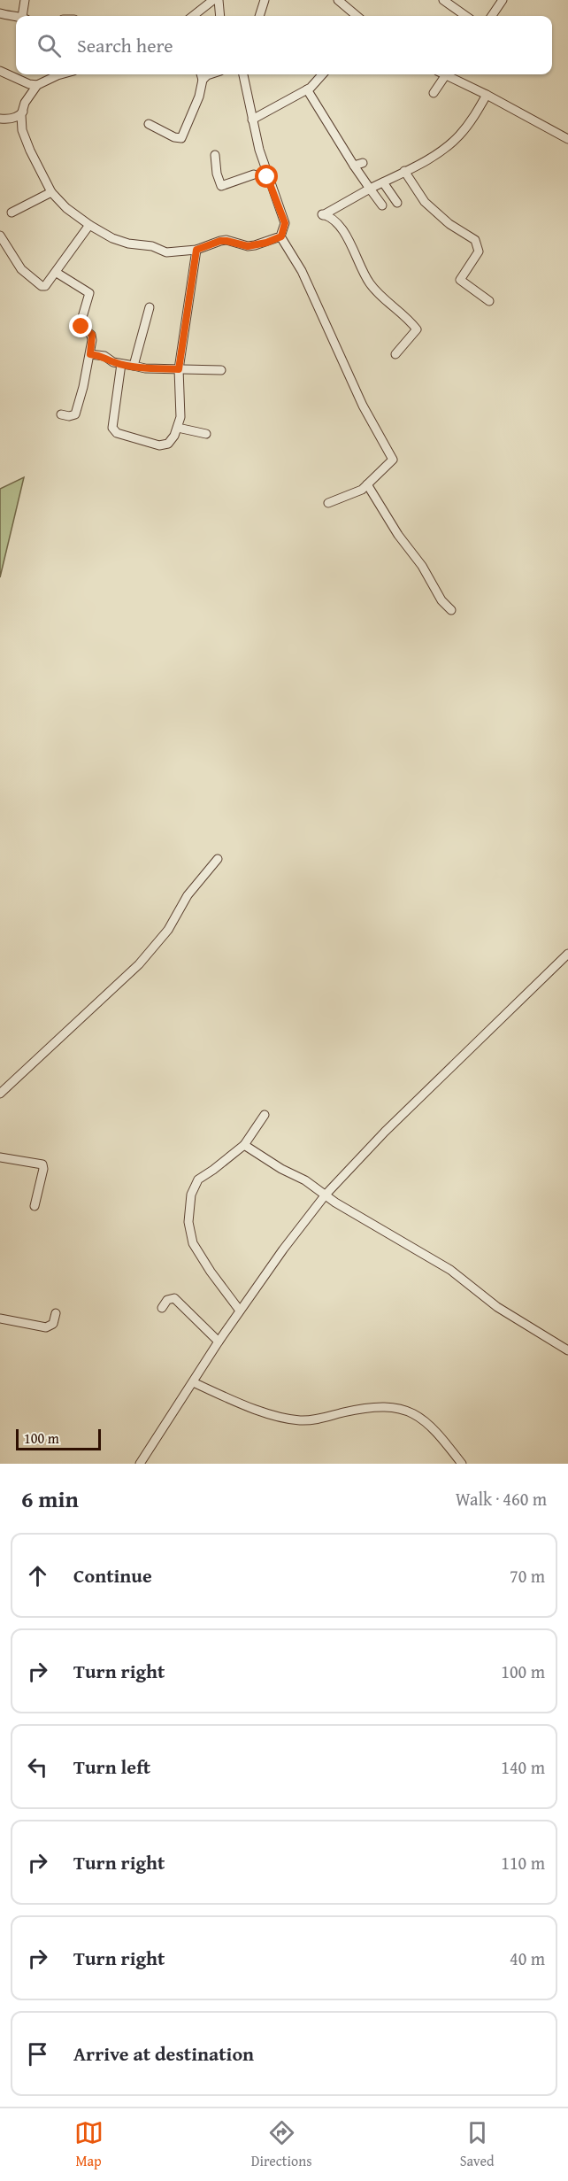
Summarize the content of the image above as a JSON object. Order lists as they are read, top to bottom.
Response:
{
  "scale_bar": "100 m",
  "page": {
    "search": "Search here",
    "scale": "100 m",
    "heading": ["6 min", "Walk · 460 m"],
    "list": [
      ["Continue", "70 m"],
      ["Turn right", "100 m"],
      ["Turn left", "140 m"],
      ["Turn right", "110 m"],
      ["Turn right", "40 m"],
      "Arrive at destination"
    ],
    "nav": ["Map", "Directions", "Saved"]
  }
}
